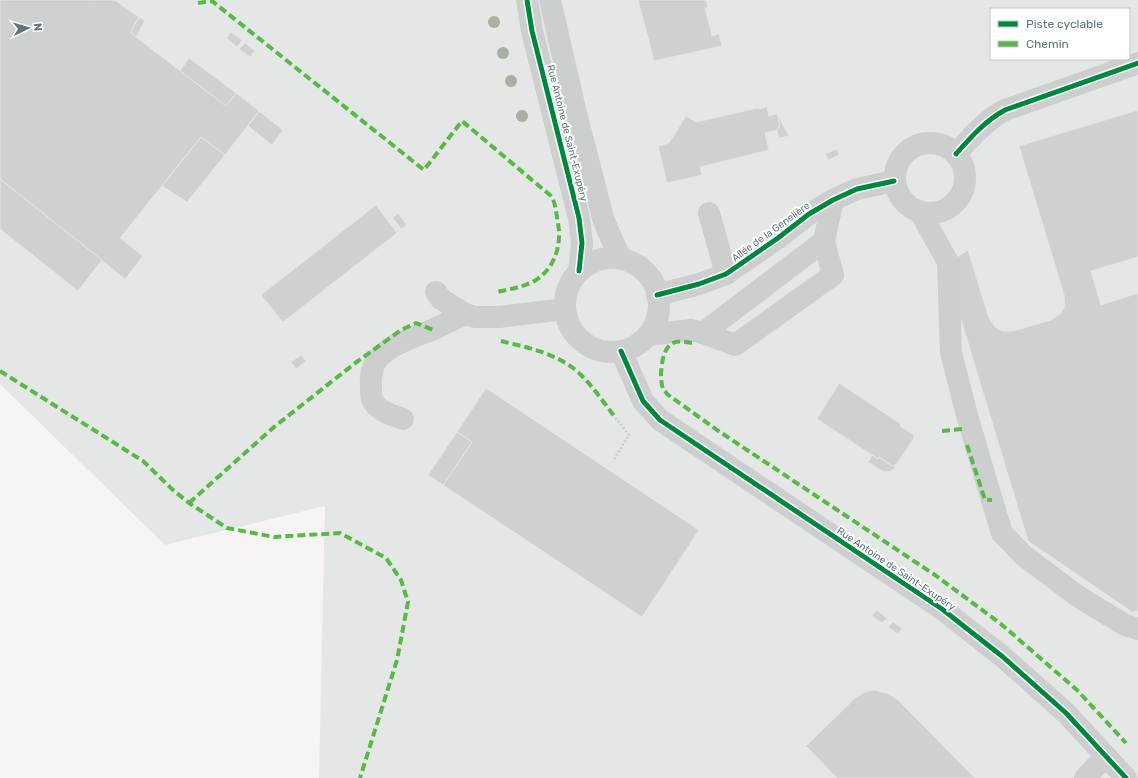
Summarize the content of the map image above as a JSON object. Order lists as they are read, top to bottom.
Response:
{
  "streets": {
    "street": ["Rue Antoine de Saint-Exupéry", "Allée de la Genelière"]
  },
  "crossings": [
    ["Rue Antoine de Saint-Exupéry", "Allée de la Genelière"]
  ],
  "legend": ["Piste cyclable", "Chemin"],
  "north": "right"
}
